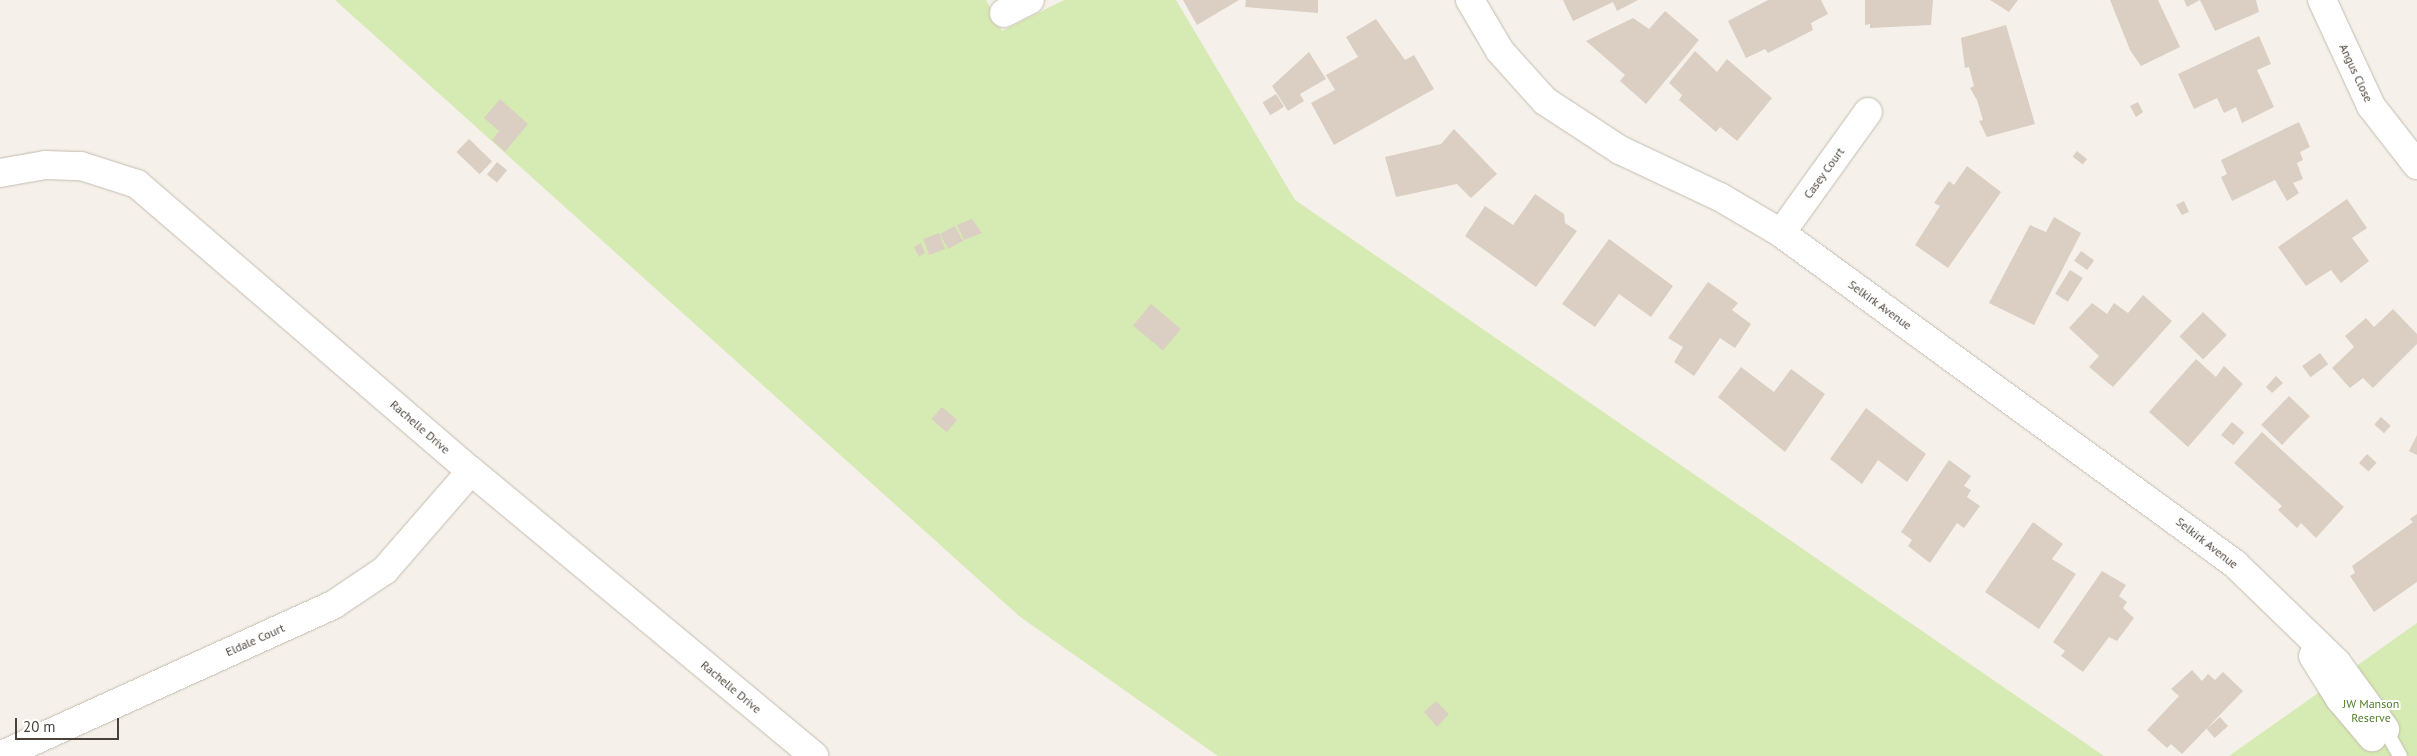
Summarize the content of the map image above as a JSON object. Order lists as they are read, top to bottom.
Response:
{
  "streets": {
    "street": [
      "Angus Close",
      "Casey Court",
      "Selkirk Avenue",
      "Rachelle Drive",
      "Eldale Court"
    ]
  },
  "crossings": [
    ["Casey Court", "Selkirk Avenue"],
    ["Rachelle Drive", "Eldale Court"]
  ],
  "parks": ["JW Manson Reserve"],
  "scale_bar": "20 m"
}
